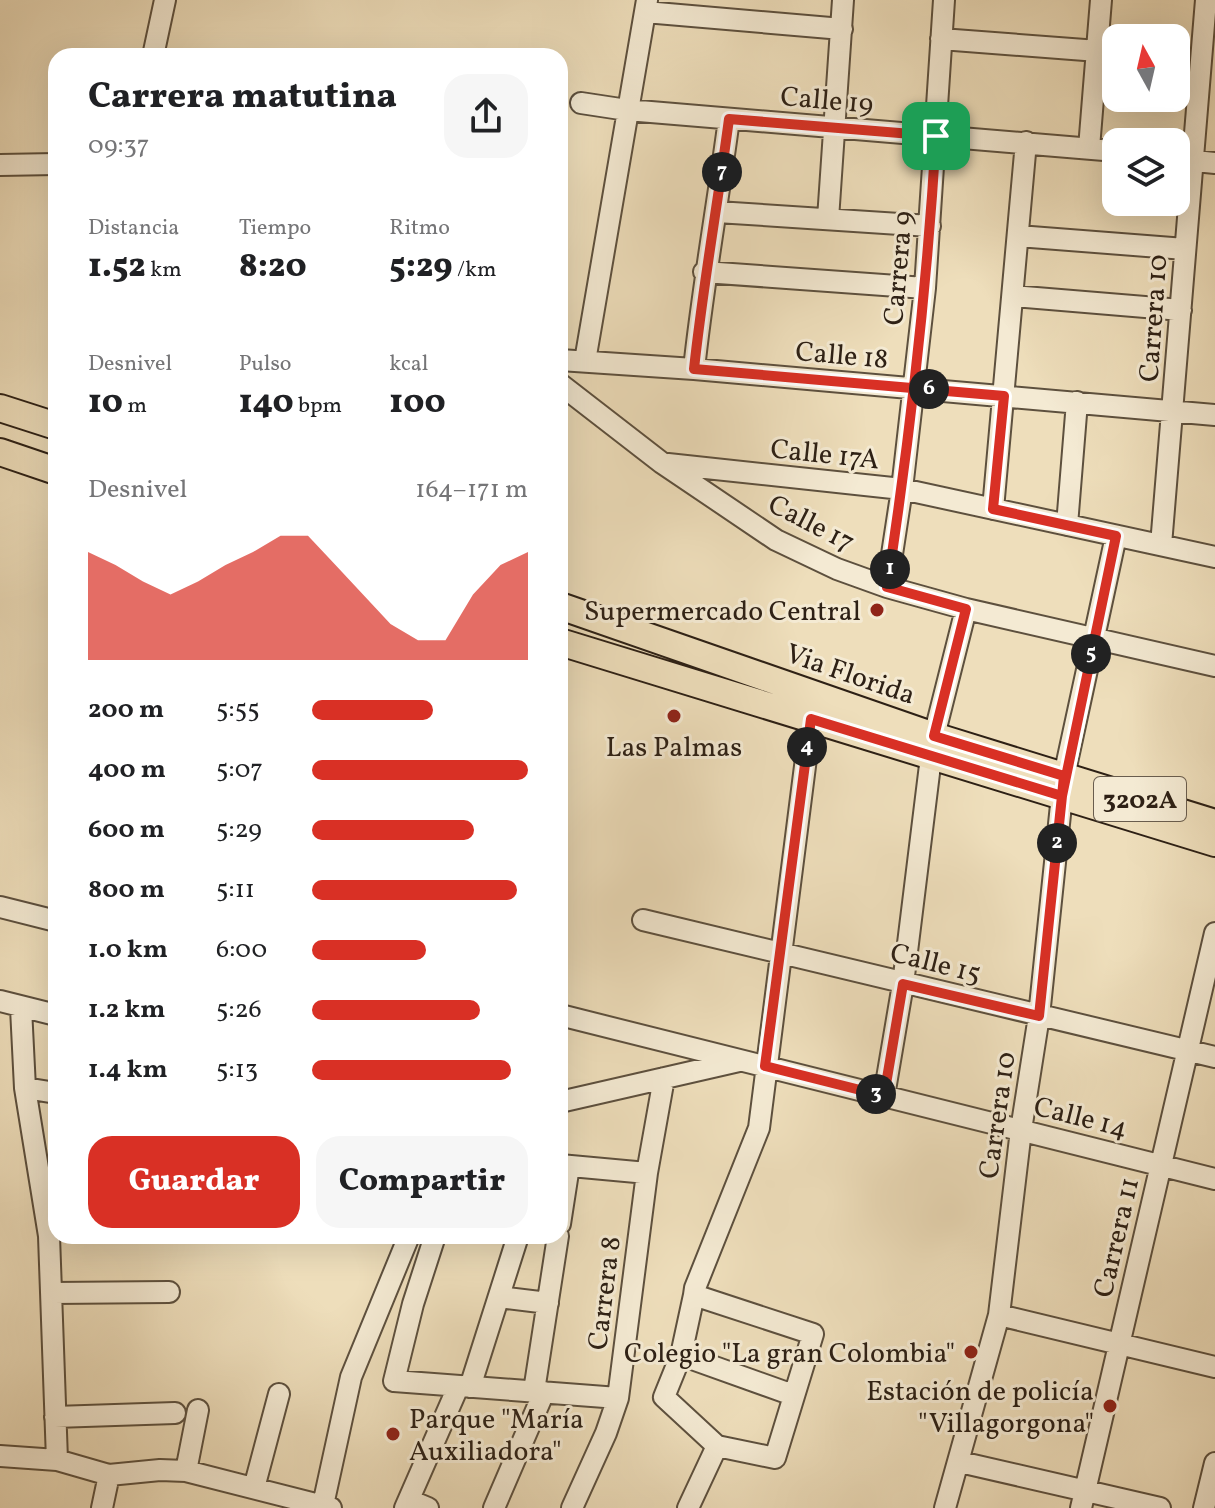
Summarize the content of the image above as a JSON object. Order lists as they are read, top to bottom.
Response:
{
  "streets": {
    "main road": ["Via Florida", "3202A"],
    "street": [
      "Calle 19",
      "Carrera 9",
      "Carrera 10",
      "Calle 18",
      "Calle 17A",
      "Calle 17",
      "Calle 15",
      "Calle 14",
      "Carrera 11",
      "Carrera 8"
    ]
  },
  "crossings": [
    ["Calle 19", "Carrera 9"],
    ["Carrera 9", "Calle 18"],
    ["Carrera 9", "Calle 17A"],
    ["Carrera 9", "Calle 17"],
    ["Carrera 10", "Calle 18"],
    ["Carrera 10", "Calle 17A"],
    ["Carrera 10", "Calle 17"],
    ["Carrera 10", "3202A"],
    ["Carrera 10", "Calle 15"],
    ["Carrera 10", "Calle 14"],
    ["Calle 17A", "Calle 17"],
    ["Via Florida", "3202A"],
    ["Calle 15", "Carrera 11"],
    ["Calle 14", "Carrera 11"],
    ["Calle 14", "Carrera 8"]
  ],
  "places": [
    "Supermercado Central",
    "Las Palmas",
    "Colegio \"La gran Colombia\"",
    "Estación de policía \"Villagorgona\"",
    "Parque \"María Auxiliadora\""
  ],
  "north": "top",
  "page": {
    "heading": ["Carrera matutina", "09:37"],
    "pins": [
      "7",
      "6",
      "1",
      "5",
      "4",
      "2",
      "3"
    ],
    "stats": [
      ["Distancia", "1.52 km"],
      ["Tiempo", "8:20"],
      ["Ritmo", "5:29 /km"],
      ["Desnivel", "10 m"],
      ["Pulso", "140 bpm"],
      ["kcal", "100"]
    ],
    "chart": ["Desnivel", "164–171 m"],
    "list": [
      {
        "name": "200 m",
        "note": "5:55"
      },
      {
        "name": "400 m",
        "note": "5:07"
      },
      {
        "name": "600 m",
        "note": "5:29"
      },
      {
        "name": "800 m",
        "note": "5:11"
      },
      {
        "name": "1.0 km",
        "note": "6:00"
      },
      {
        "name": "1.2 km",
        "note": "5:26"
      },
      {
        "name": "1.4 km",
        "note": "5:13"
      }
    ],
    "buttons": ["Guardar", "Compartir"]
  }
}
